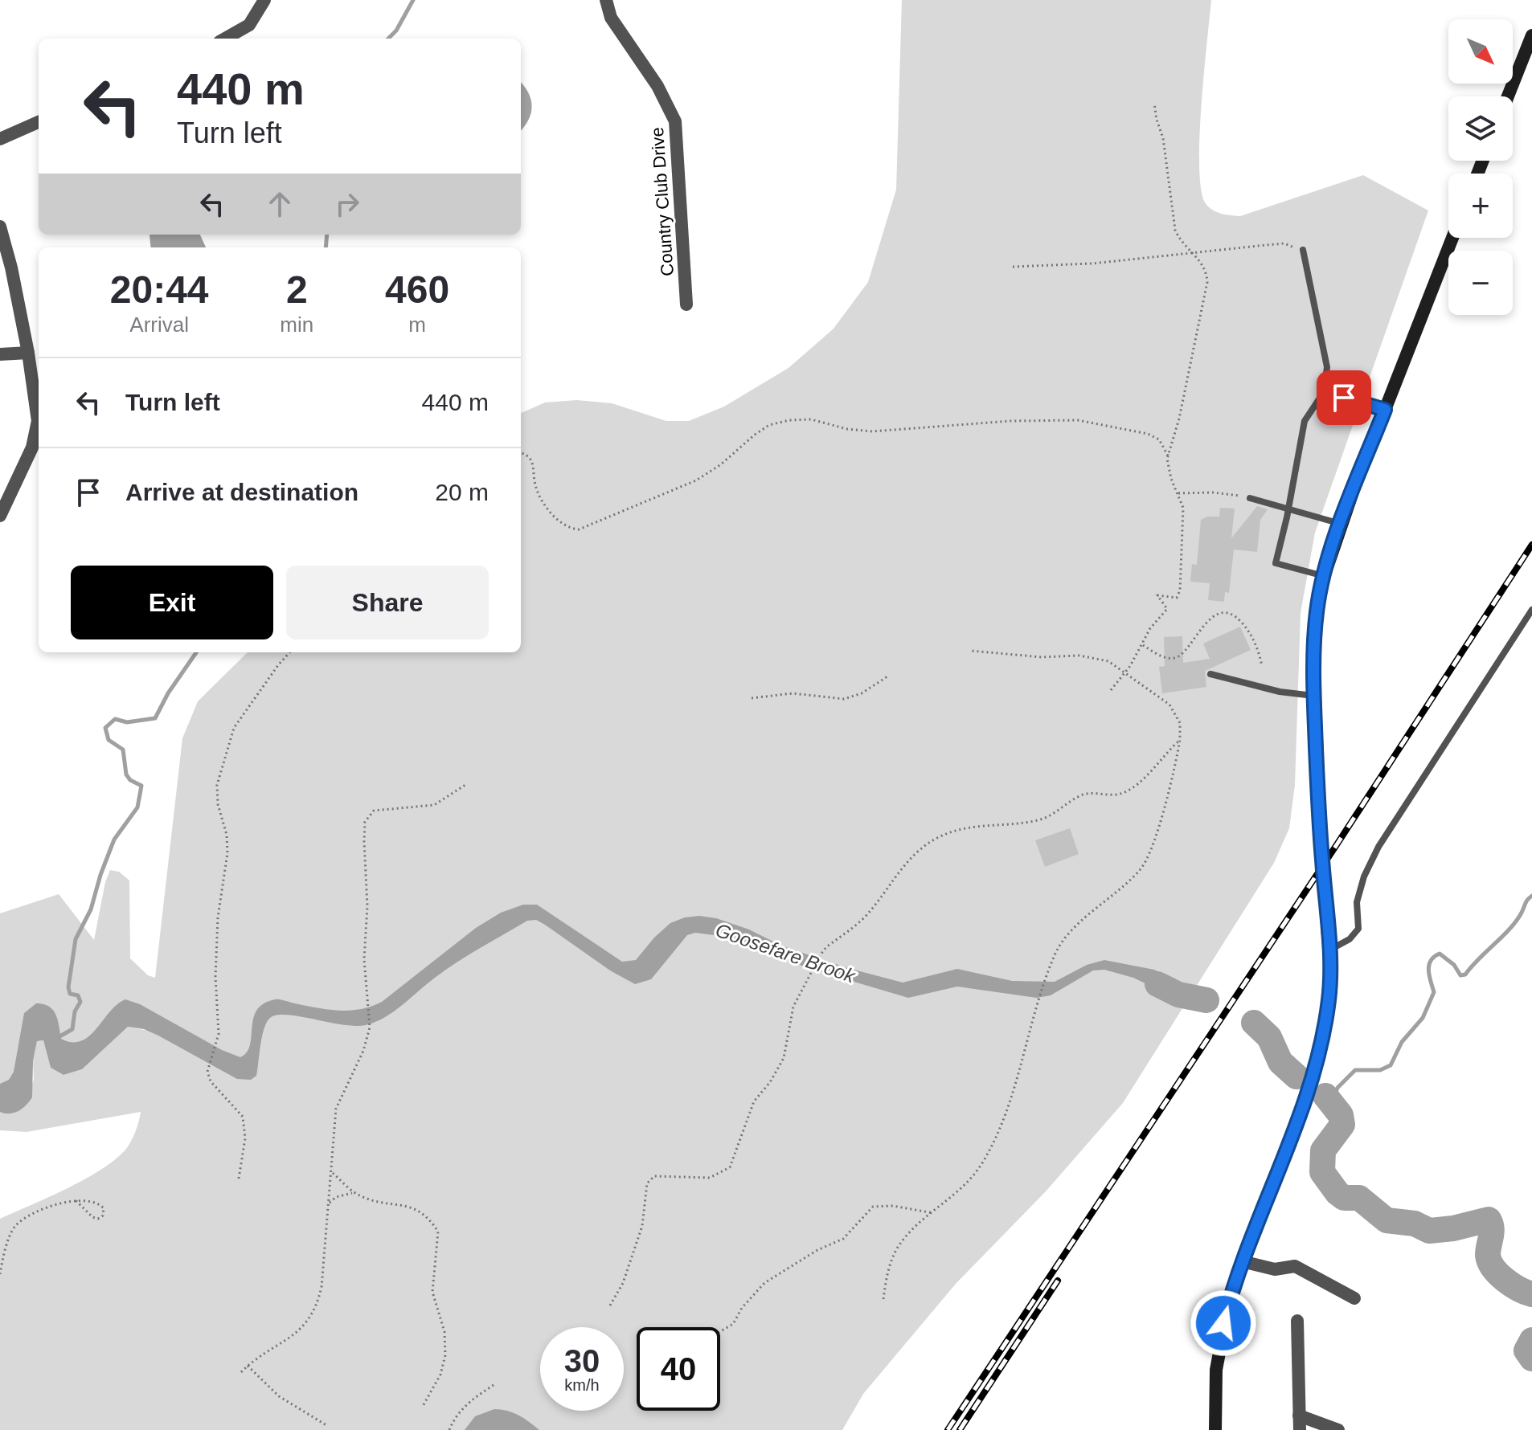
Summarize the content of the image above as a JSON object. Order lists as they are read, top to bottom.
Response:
{
  "streets": {
    "street": ["Country Club Drive"]
  },
  "water": ["Goosefare Brook"],
  "north": "bottom right",
  "page": {
    "map_buttons": ["+", "−"],
    "turn": ["440 m", "Turn left"],
    "eta": [
      "20:44",
      "Arrival",
      "2",
      "min",
      "460",
      "m"
    ],
    "list": [
      {
        "name": "Turn left",
        "value": "440 m"
      },
      {
        "name": "Arrive at destination",
        "value": "20 m"
      }
    ],
    "buttons": ["Exit", "Share"],
    "speed": "30 km/h",
    "limit": "40"
  }
}
